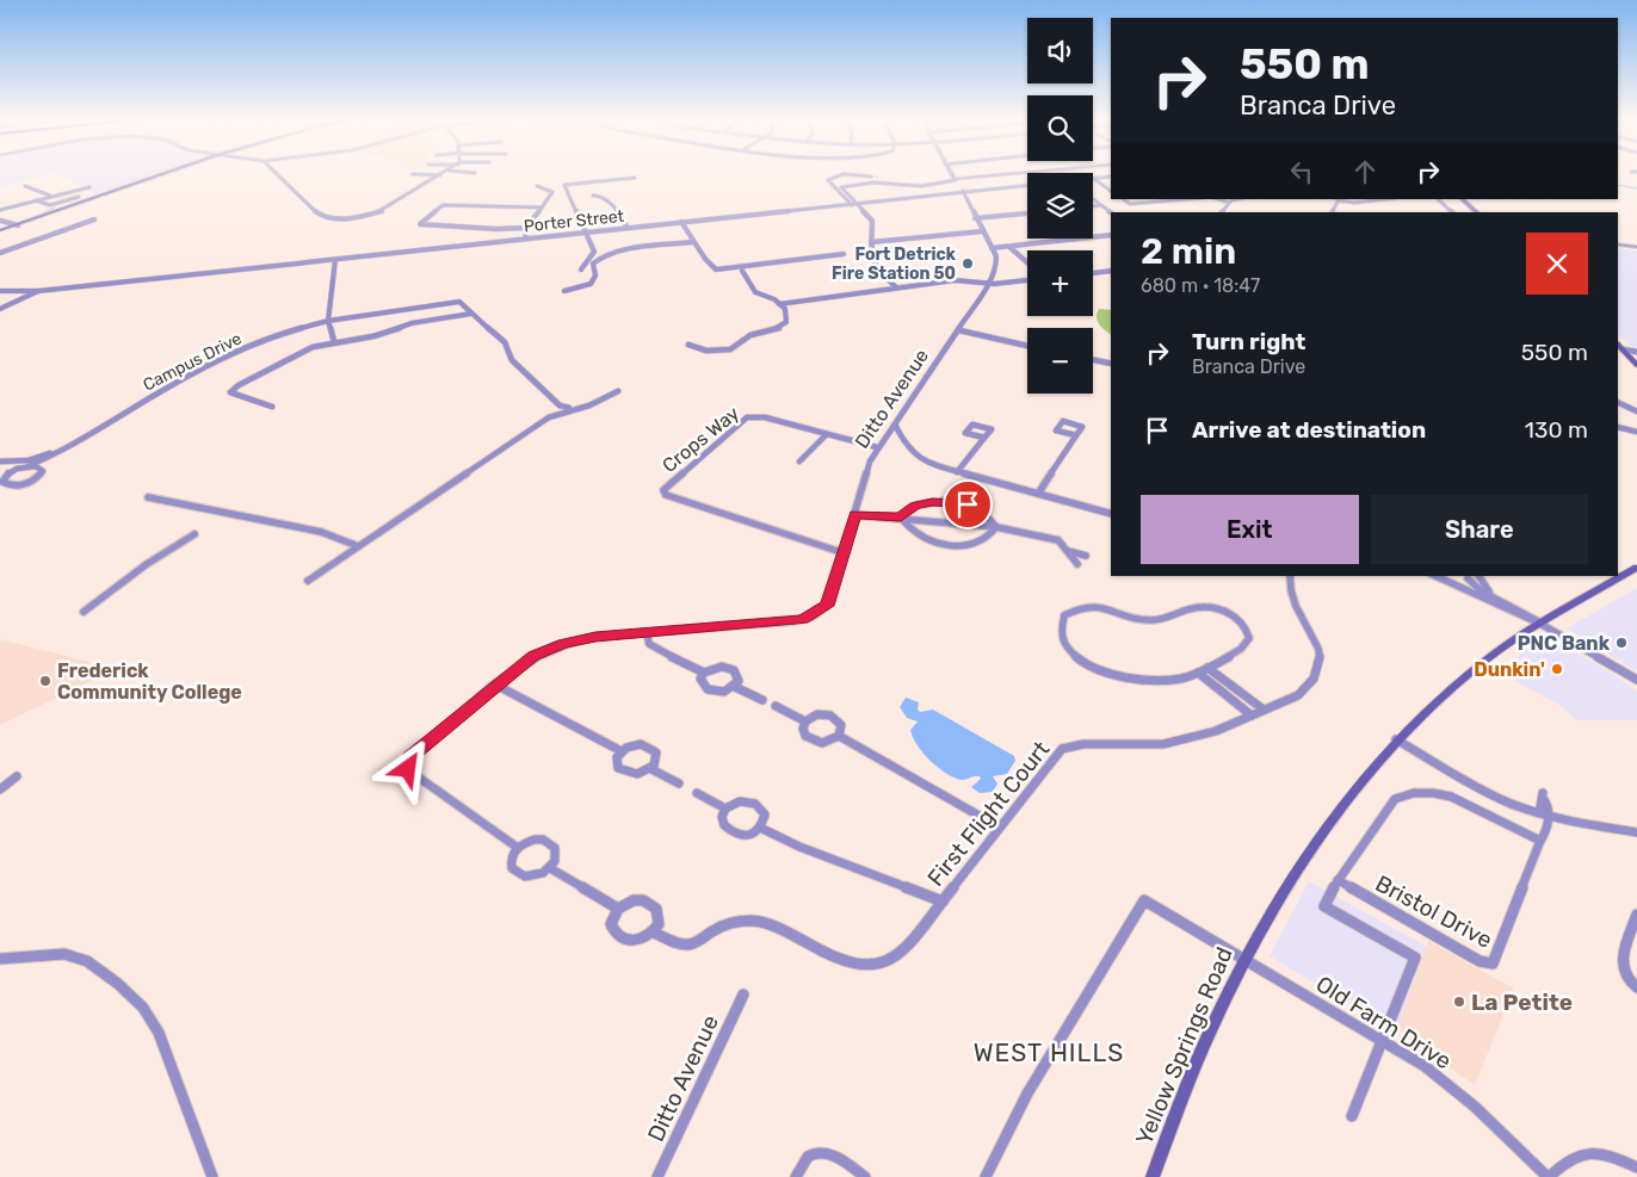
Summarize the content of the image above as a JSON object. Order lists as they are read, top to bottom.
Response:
{
  "streets": {
    "main road": ["Yellow Springs Road"],
    "street": [
      "Porter Street",
      "Campus Drive",
      "Ditto Avenue",
      "Crops Way",
      "First Flight Court",
      "Bristol Drive",
      "Old Farm Drive"
    ]
  },
  "crossings": [
    ["Porter Street", "Ditto Avenue"],
    ["Ditto Avenue", "Crops Way"],
    ["Old Farm Drive", "Yellow Springs Road"]
  ],
  "districts": ["WEST HILLS"],
  "places": [
    "Fort Detrick Fire Station 50",
    "PNC Bank",
    "Dunkin'",
    "Frederick Community College",
    "La Petite"
  ],
  "page": {
    "map_buttons": ["+", "−"],
    "turn": ["550 m", "Branca Drive"],
    "heading": ["2 min", "680 m · 18:47"],
    "list": [
      {
        "name": "Turn right",
        "note": "Branca Drive",
        "value": "550 m"
      },
      {
        "name": "Arrive at destination",
        "value": "130 m"
      }
    ],
    "buttons": ["Exit", "Share"]
  }
}
